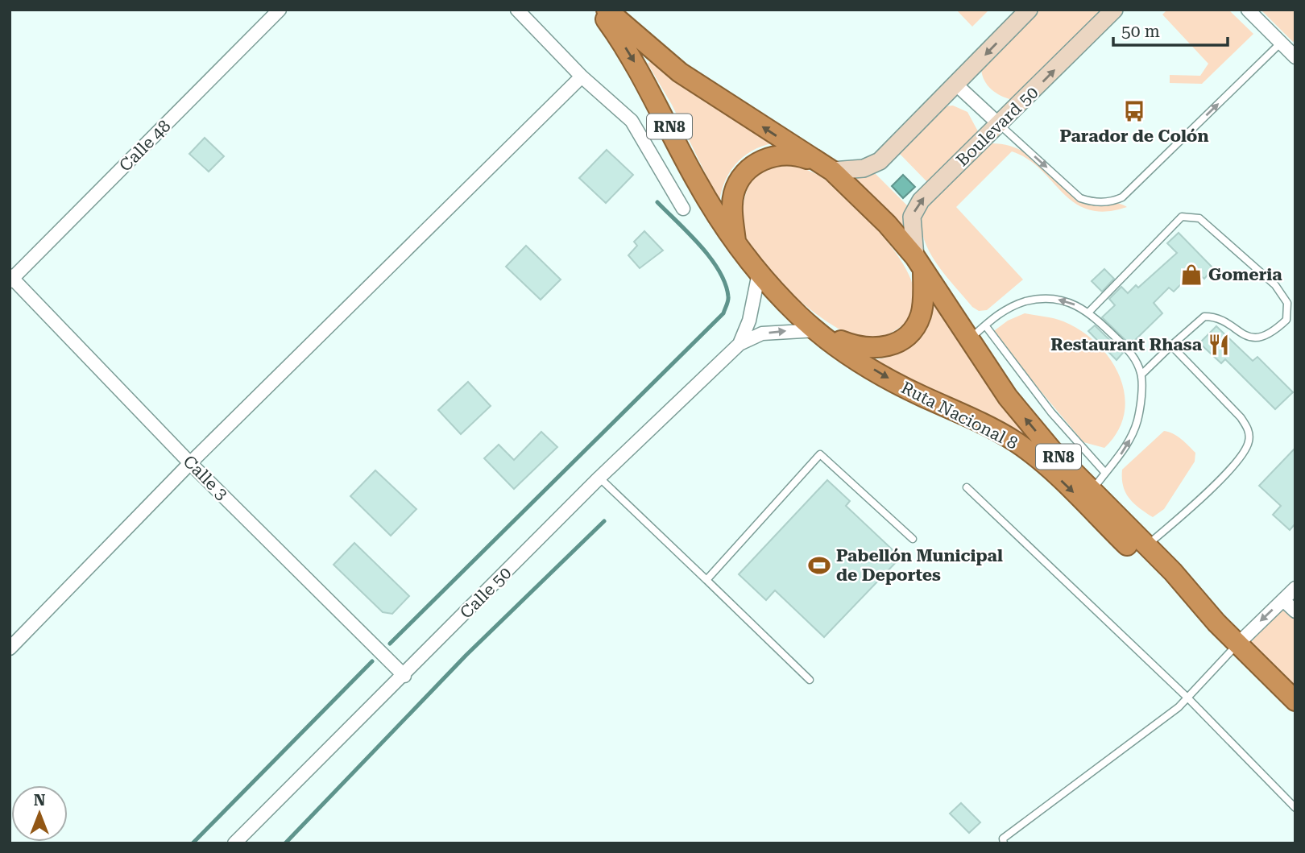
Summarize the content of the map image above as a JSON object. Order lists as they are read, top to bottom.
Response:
{
  "streets": {
    "highway": ["RN8", "Ruta Nacional 8"],
    "main road": ["Boulevard 50"],
    "street": ["Calle 48", "Calle 3", "Calle 50"]
  },
  "crossings": [
    ["Boulevard 50", "Ruta Nacional 8"],
    ["Boulevard 50", "Calle 50"],
    ["Calle 48", "Calle 3"],
    ["Ruta Nacional 8", "Calle 50"],
    ["Calle 3", "Calle 50"]
  ],
  "places": {
    "bus stop": ["Parador de Colón"],
    "shop": ["Gomeria"],
    "restaurant": ["Restaurant Rhasa"],
    "sports": ["Pabellón Municipal de Deportes"]
  },
  "scale_bar": "50 m",
  "north": "top"
}
